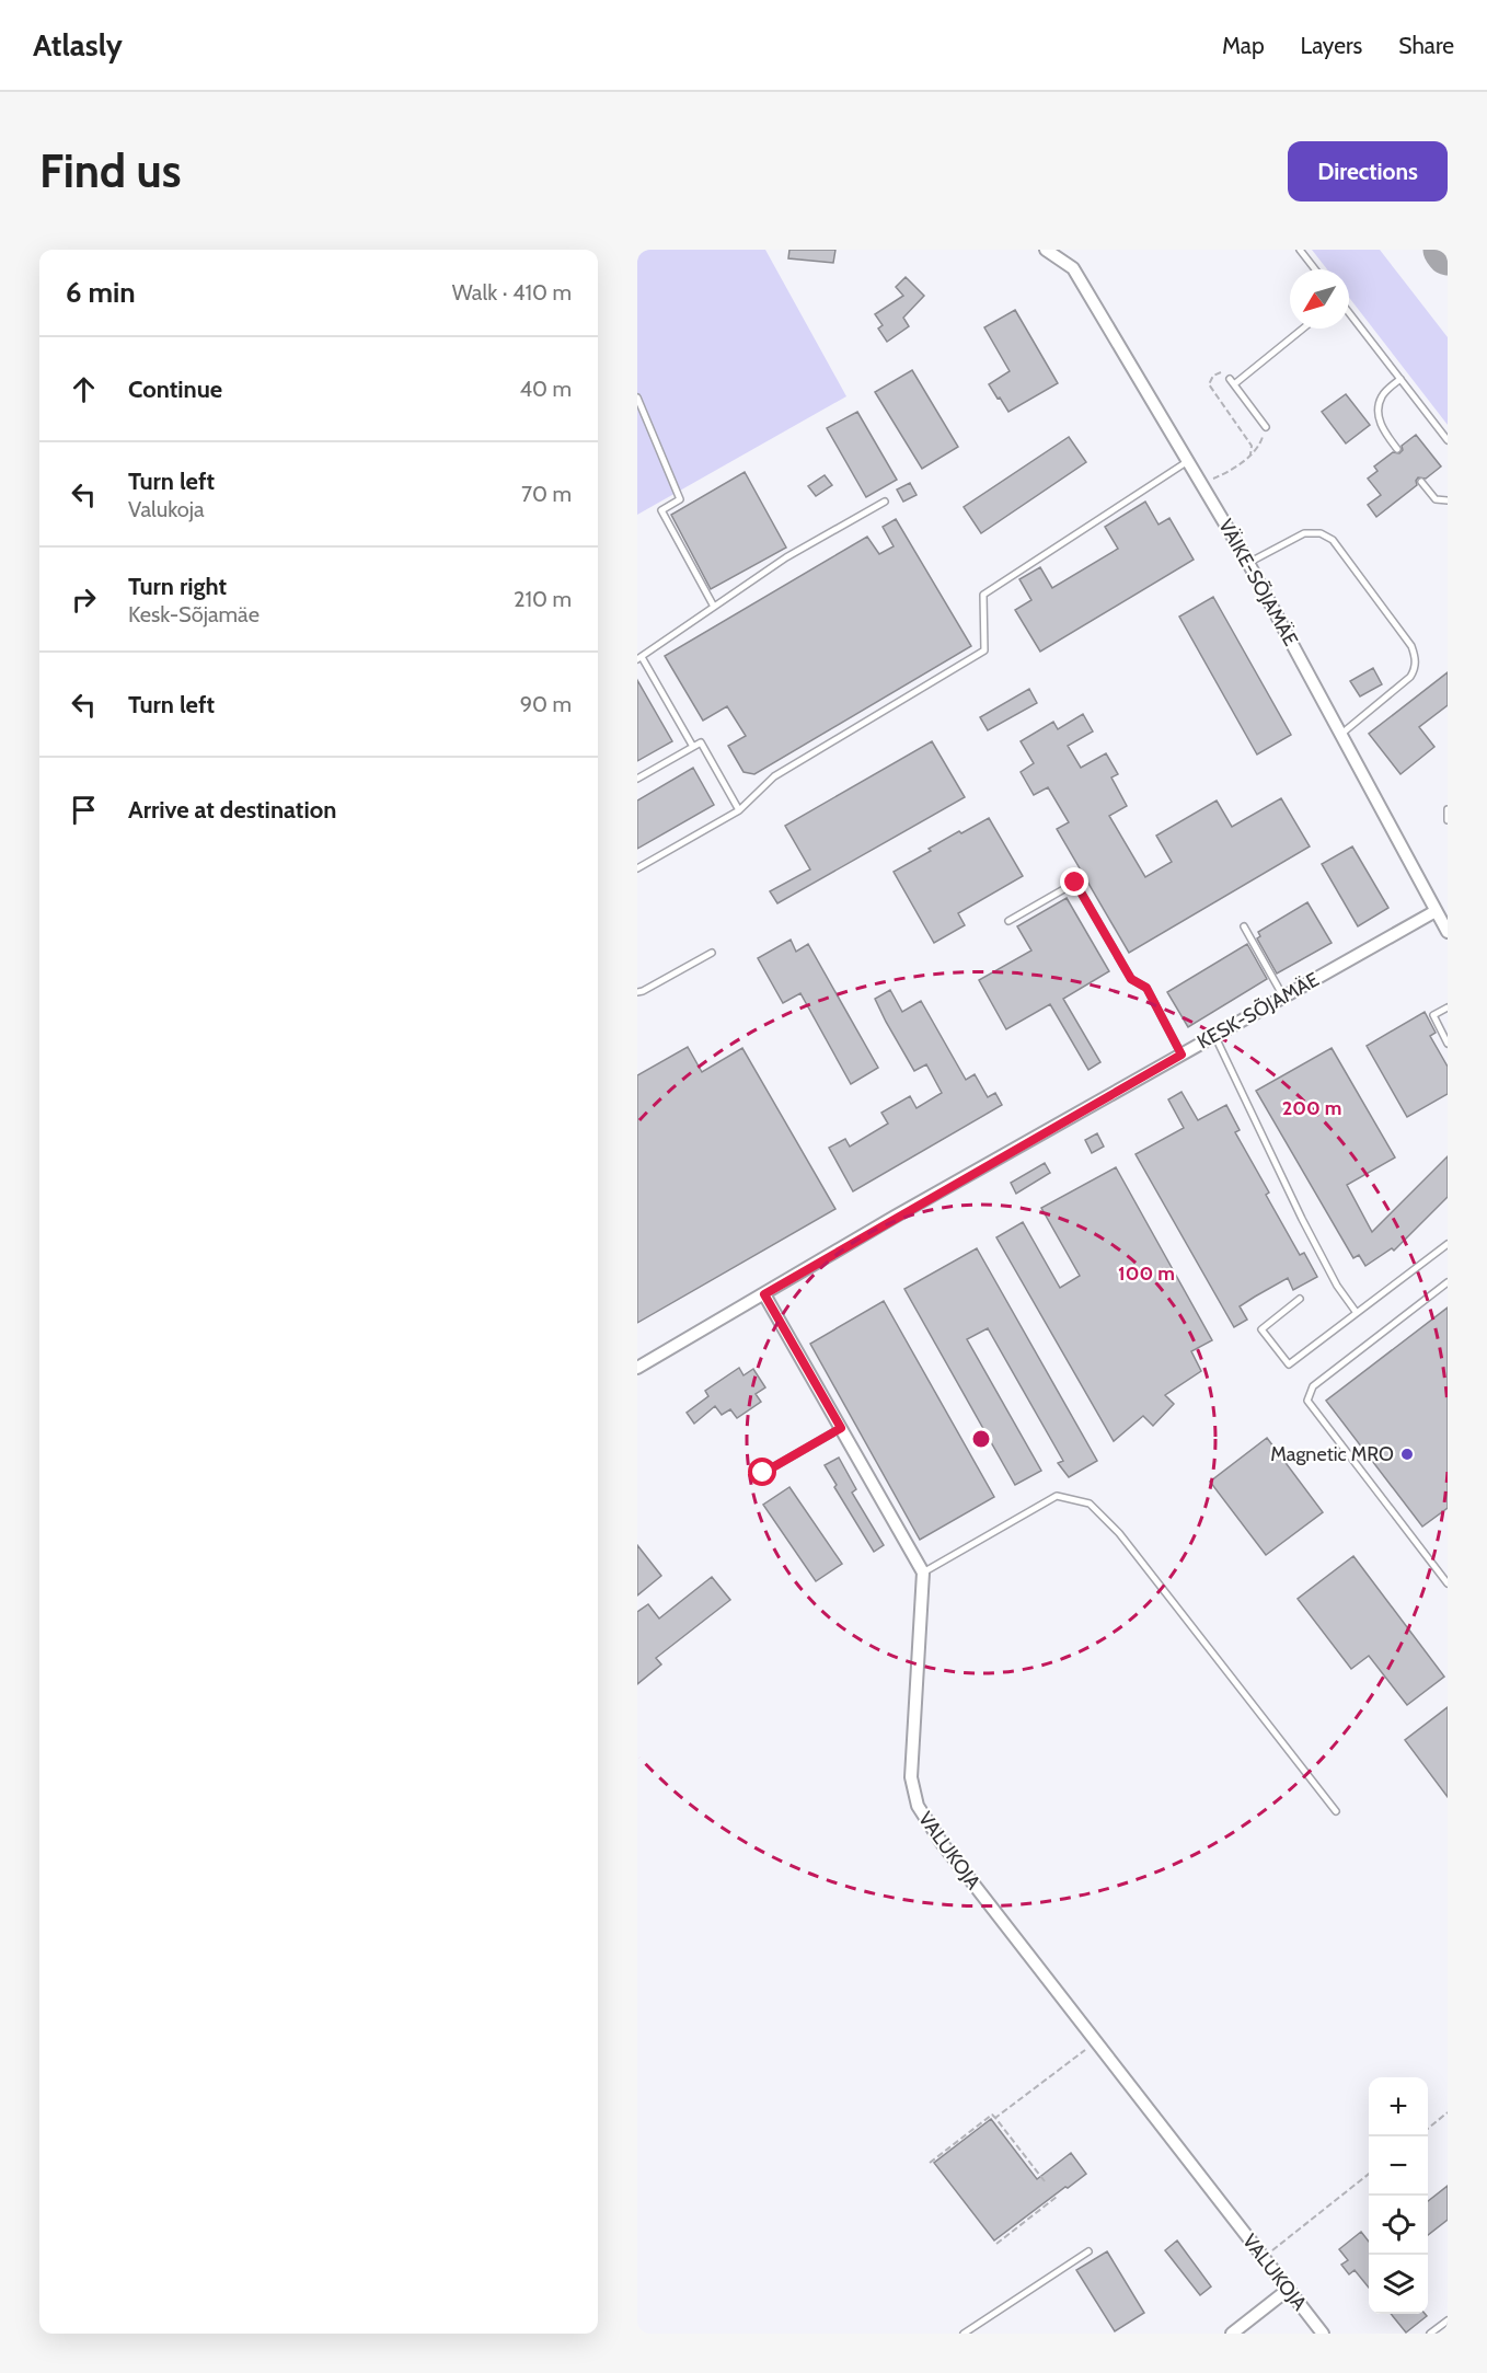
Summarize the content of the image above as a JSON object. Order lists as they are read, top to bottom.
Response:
{
  "streets": {
    "street": ["VÄIKE-SÕJAMÄE", "KESK-SÕJAMÄE", "VALUKOJA"]
  },
  "crossings": [
    ["VÄIKE-SÕJAMÄE", "KESK-SÕJAMÄE"]
  ],
  "places": ["Magnetic MRO"],
  "north": "bottom left",
  "page": {
    "header": "Atlasly",
    "nav": ["Map", "Layers", "Share"],
    "buttons": "Directions",
    "title": "Find us",
    "heading": ["6 min", "Walk · 410 m"],
    "list": [
      ["Continue", "40 m"],
      ["Turn left", "Valukoja", "70 m"],
      ["Turn right", "Kesk-Sõjamäe", "210 m"],
      ["Turn left", "90 m"],
      "Arrive at destination"
    ],
    "map_buttons": ["+", "−"]
  },
  "rings": ["200 m", "100 m"]
}
